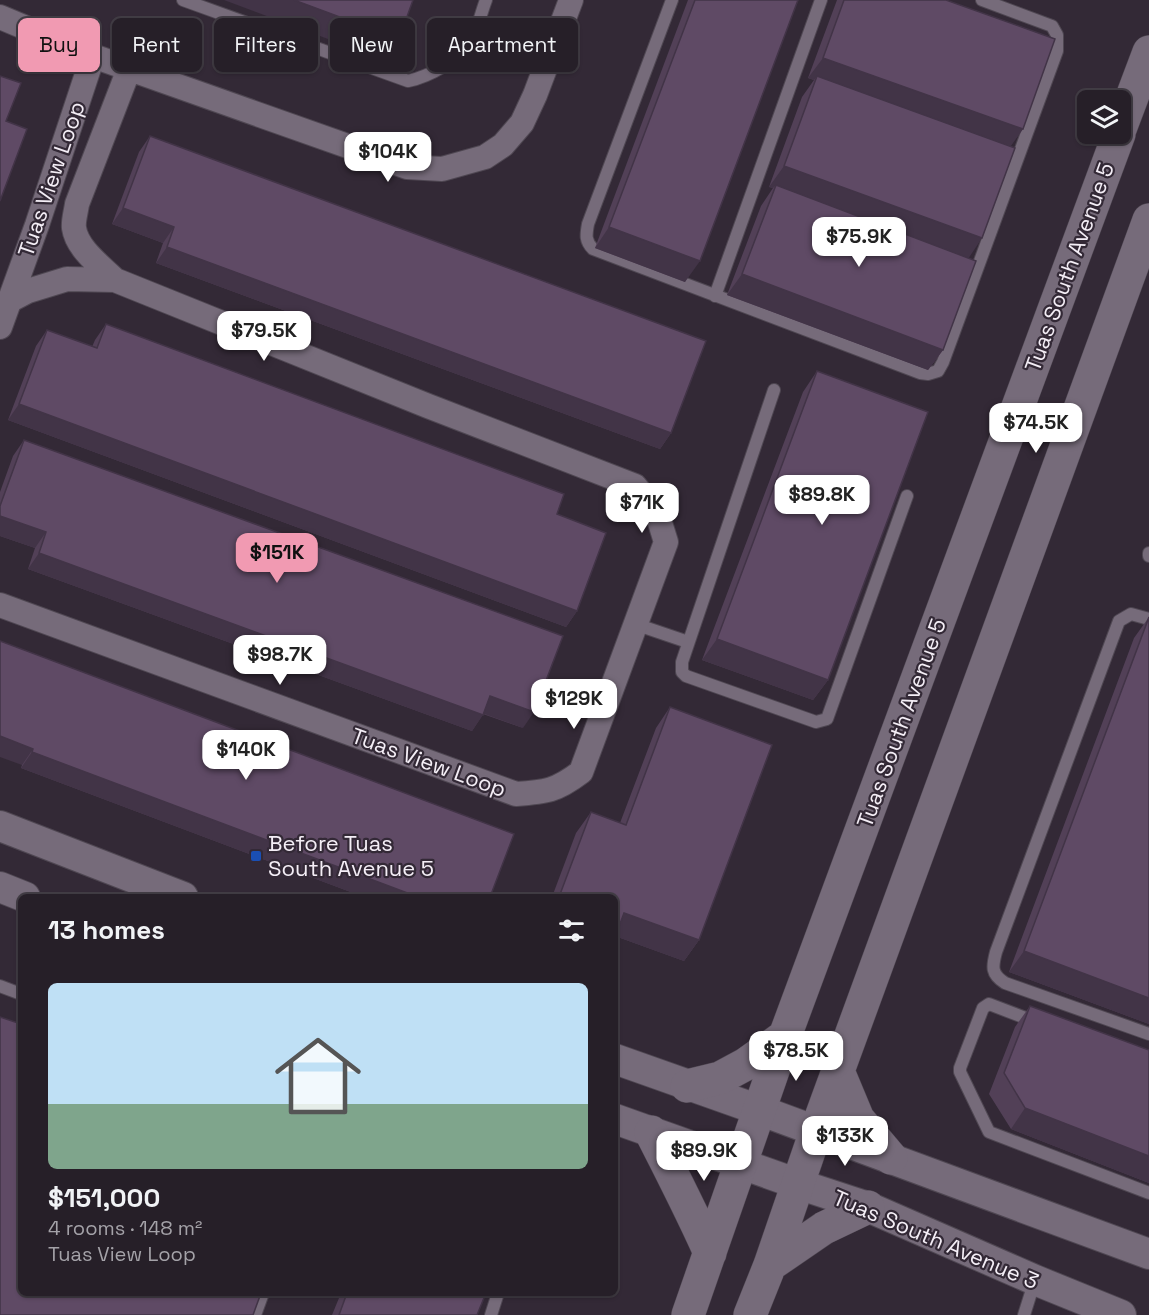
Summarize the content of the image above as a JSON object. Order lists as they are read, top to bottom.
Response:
{
  "streets": {
    "main road": ["Tuas South Avenue 5"],
    "street": ["Tuas View Loop", "Tuas South Avenue 3"]
  },
  "crossings": [
    ["Tuas South Avenue 5", "Tuas South Avenue 3"]
  ],
  "places": {
    "transit": ["Before Tuas South Avenue 5"]
  },
  "page": {
    "chip": [
      "Buy",
      "Rent",
      "Filters",
      "New",
      "Apartment"
    ],
    "price": [
      "$104K",
      "$75.9K",
      "$79.5K",
      "$74.5K",
      "$89.8K",
      "$71K",
      "$151K",
      "$98.7K",
      "$129K",
      "$140K",
      "$78.5K",
      "$133K",
      "$89.9K"
    ],
    "heading": "13 homes",
    "list": [
      {
        "name": "$151,000",
        "note": "4 rooms · 148 m² · Tuas View Loop"
      }
    ]
  }
}
